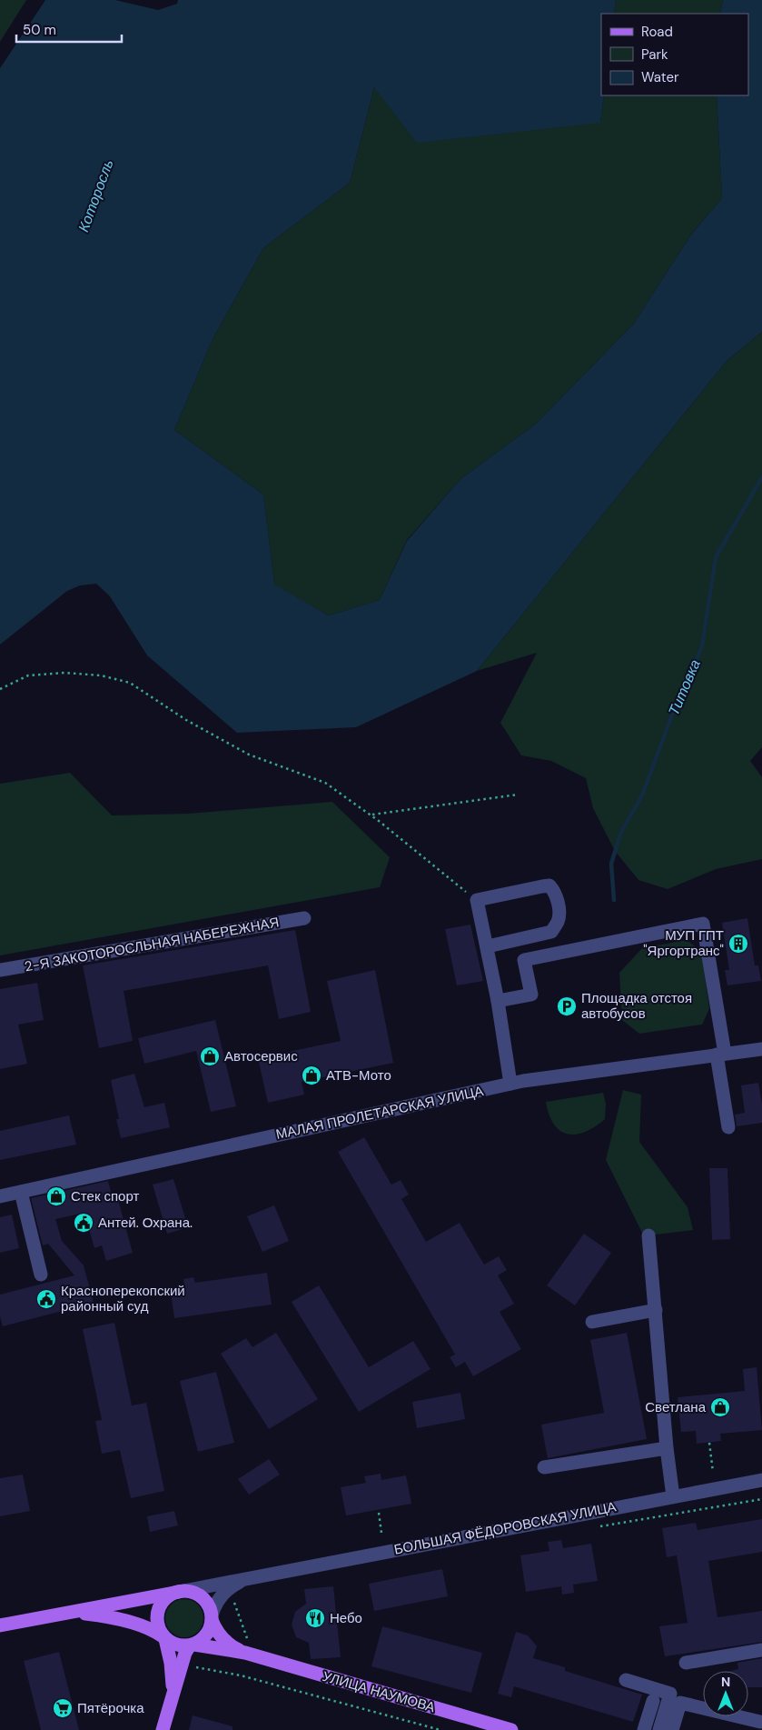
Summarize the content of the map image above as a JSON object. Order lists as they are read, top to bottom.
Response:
{
  "streets": {
    "main road": ["БОЛЬШАЯ ФЁДОРОВСКАЯ УЛИЦА", "УЛИЦА НАУМОВА"],
    "street": ["2-Я ЗАКОТОРОСЛЬНАЯ НАБЕРЕЖНАЯ", "МАЛАЯ ПРОЛЕТАРСКАЯ УЛИЦА"]
  },
  "crossings": [
    ["БОЛЬШАЯ ФЁДОРОВСКАЯ УЛИЦА", "УЛИЦА НАУМОВА"]
  ],
  "water": ["Которосль", "Титовка"],
  "places": {
    "building": ["МУП ГПТ \"Яргортранс\""],
    "parking": ["Площадка отстоя автобусов"],
    "shop": [
      "Автосервис",
      "АТВ-Мото",
      "Стек спорт",
      "Светлана"
    ],
    "public building": ["Антей. Охрана.", "Красноперекопский районный суд"],
    "restaurant": ["Небо"],
    "supermarket": ["Пятёрочка"]
  },
  "legend": ["Road", "Park", "Water"],
  "scale_bar": "50 m",
  "north": "top"
}
